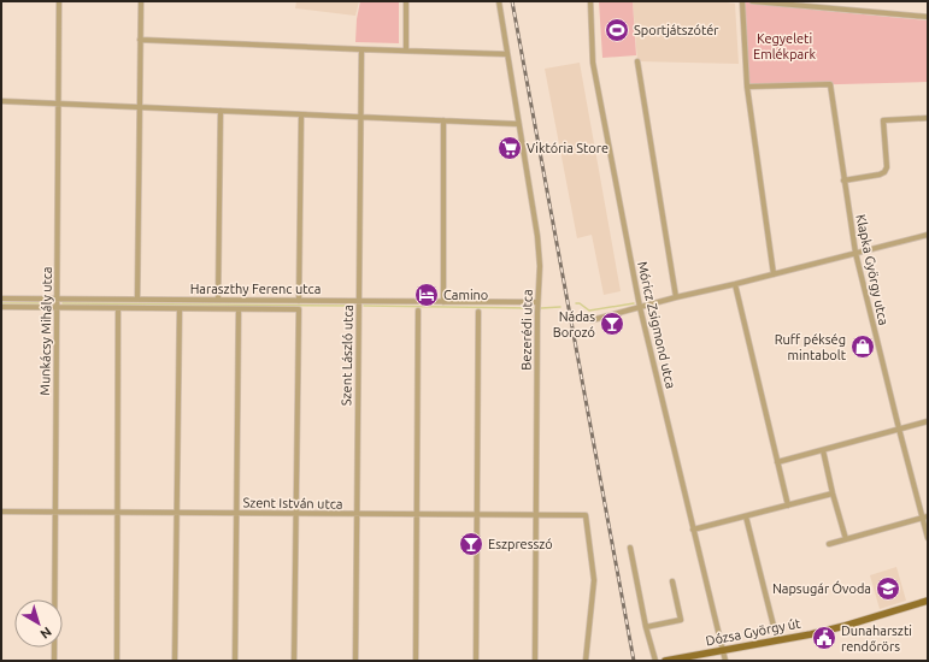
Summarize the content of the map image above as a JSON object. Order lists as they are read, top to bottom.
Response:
{
  "streets": {
    "main road": ["Dózsa György út"],
    "street": [
      "Klapka György utca",
      "Haraszthy Ferenc utca",
      "Móricz Zsigmond utca",
      "Bezerédi utca",
      "Munkácsy Mihály utca",
      "Szent László utca",
      "Szent István utca"
    ]
  },
  "crossings": [
    ["Haraszthy Ferenc utca", "Bezerédi utca"],
    ["Haraszthy Ferenc utca", "Munkácsy Mihály utca"],
    ["Haraszthy Ferenc utca", "Szent László utca"],
    ["Móricz Zsigmond utca", "Dózsa György út"],
    ["Bezerédi utca", "Szent István utca"],
    ["Munkácsy Mihály utca", "Szent István utca"],
    ["Szent László utca", "Szent István utca"]
  ],
  "parks": ["Kegyeleti Emlékpark"],
  "places": {
    "sports": ["Sportjátszótér"],
    "supermarket": ["Viktória Store"],
    "hotel": ["Camino"],
    "bar": ["Nádas Borozó", "Eszpresszó"],
    "shop": ["Ruff pékség mintabolt"],
    "school or university": ["Napsugár Óvoda"],
    "public building": ["Dunaharszti rendőrörs"]
  },
  "north": "bottom right"
}
